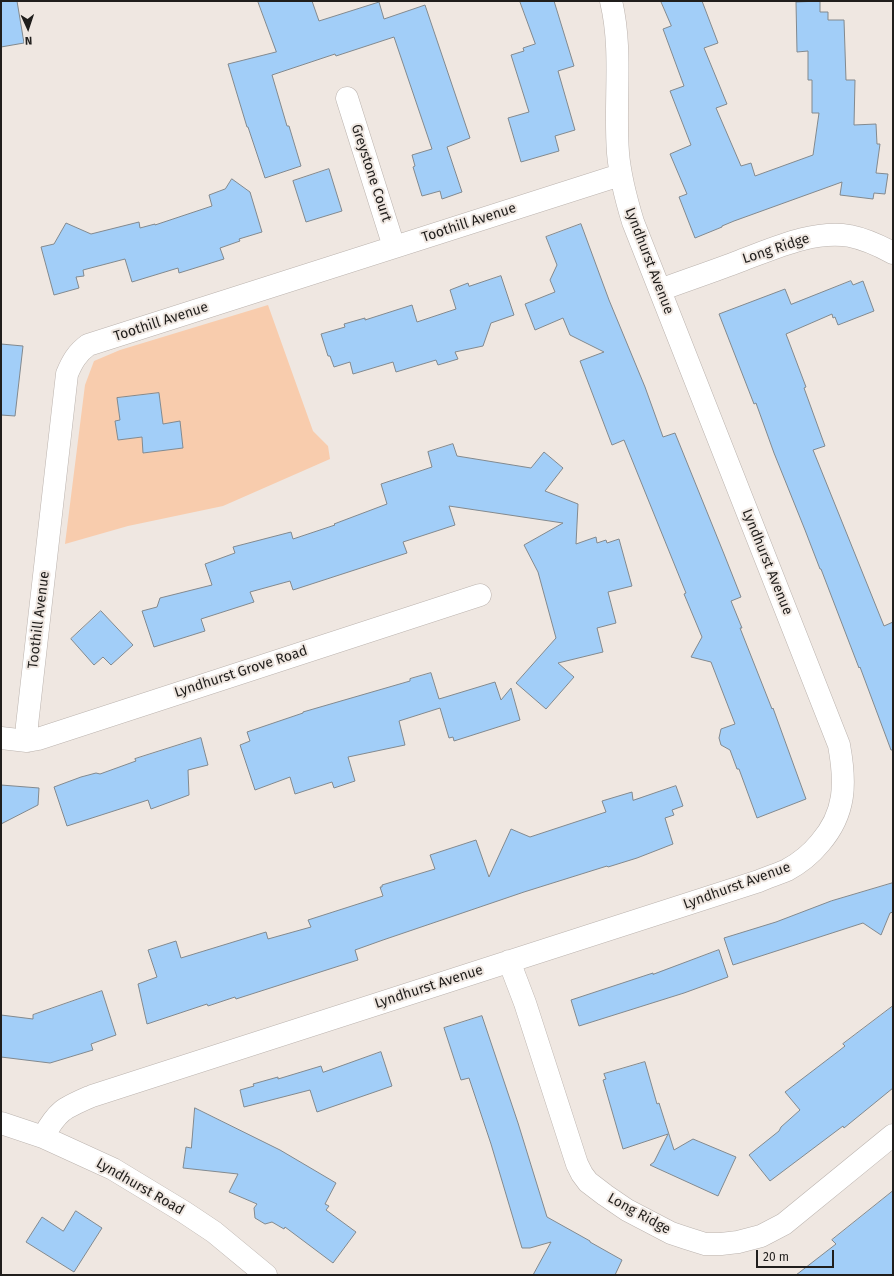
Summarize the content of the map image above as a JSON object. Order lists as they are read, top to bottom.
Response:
{
  "streets": {
    "street": [
      "Greystone Court",
      "Toothill Avenue",
      "Long Ridge",
      "Lyndhurst Avenue",
      "Lyndhurst Grove Road",
      "Lyndhurst Road"
    ]
  },
  "crossings": [
    ["Greystone Court", "Toothill Avenue"],
    ["Toothill Avenue", "Lyndhurst Avenue"],
    ["Toothill Avenue", "Lyndhurst Grove Road"],
    ["Long Ridge", "Lyndhurst Avenue"],
    ["Lyndhurst Avenue", "Lyndhurst Road"]
  ],
  "scale_bar": "20 m",
  "north": "bottom"
}
